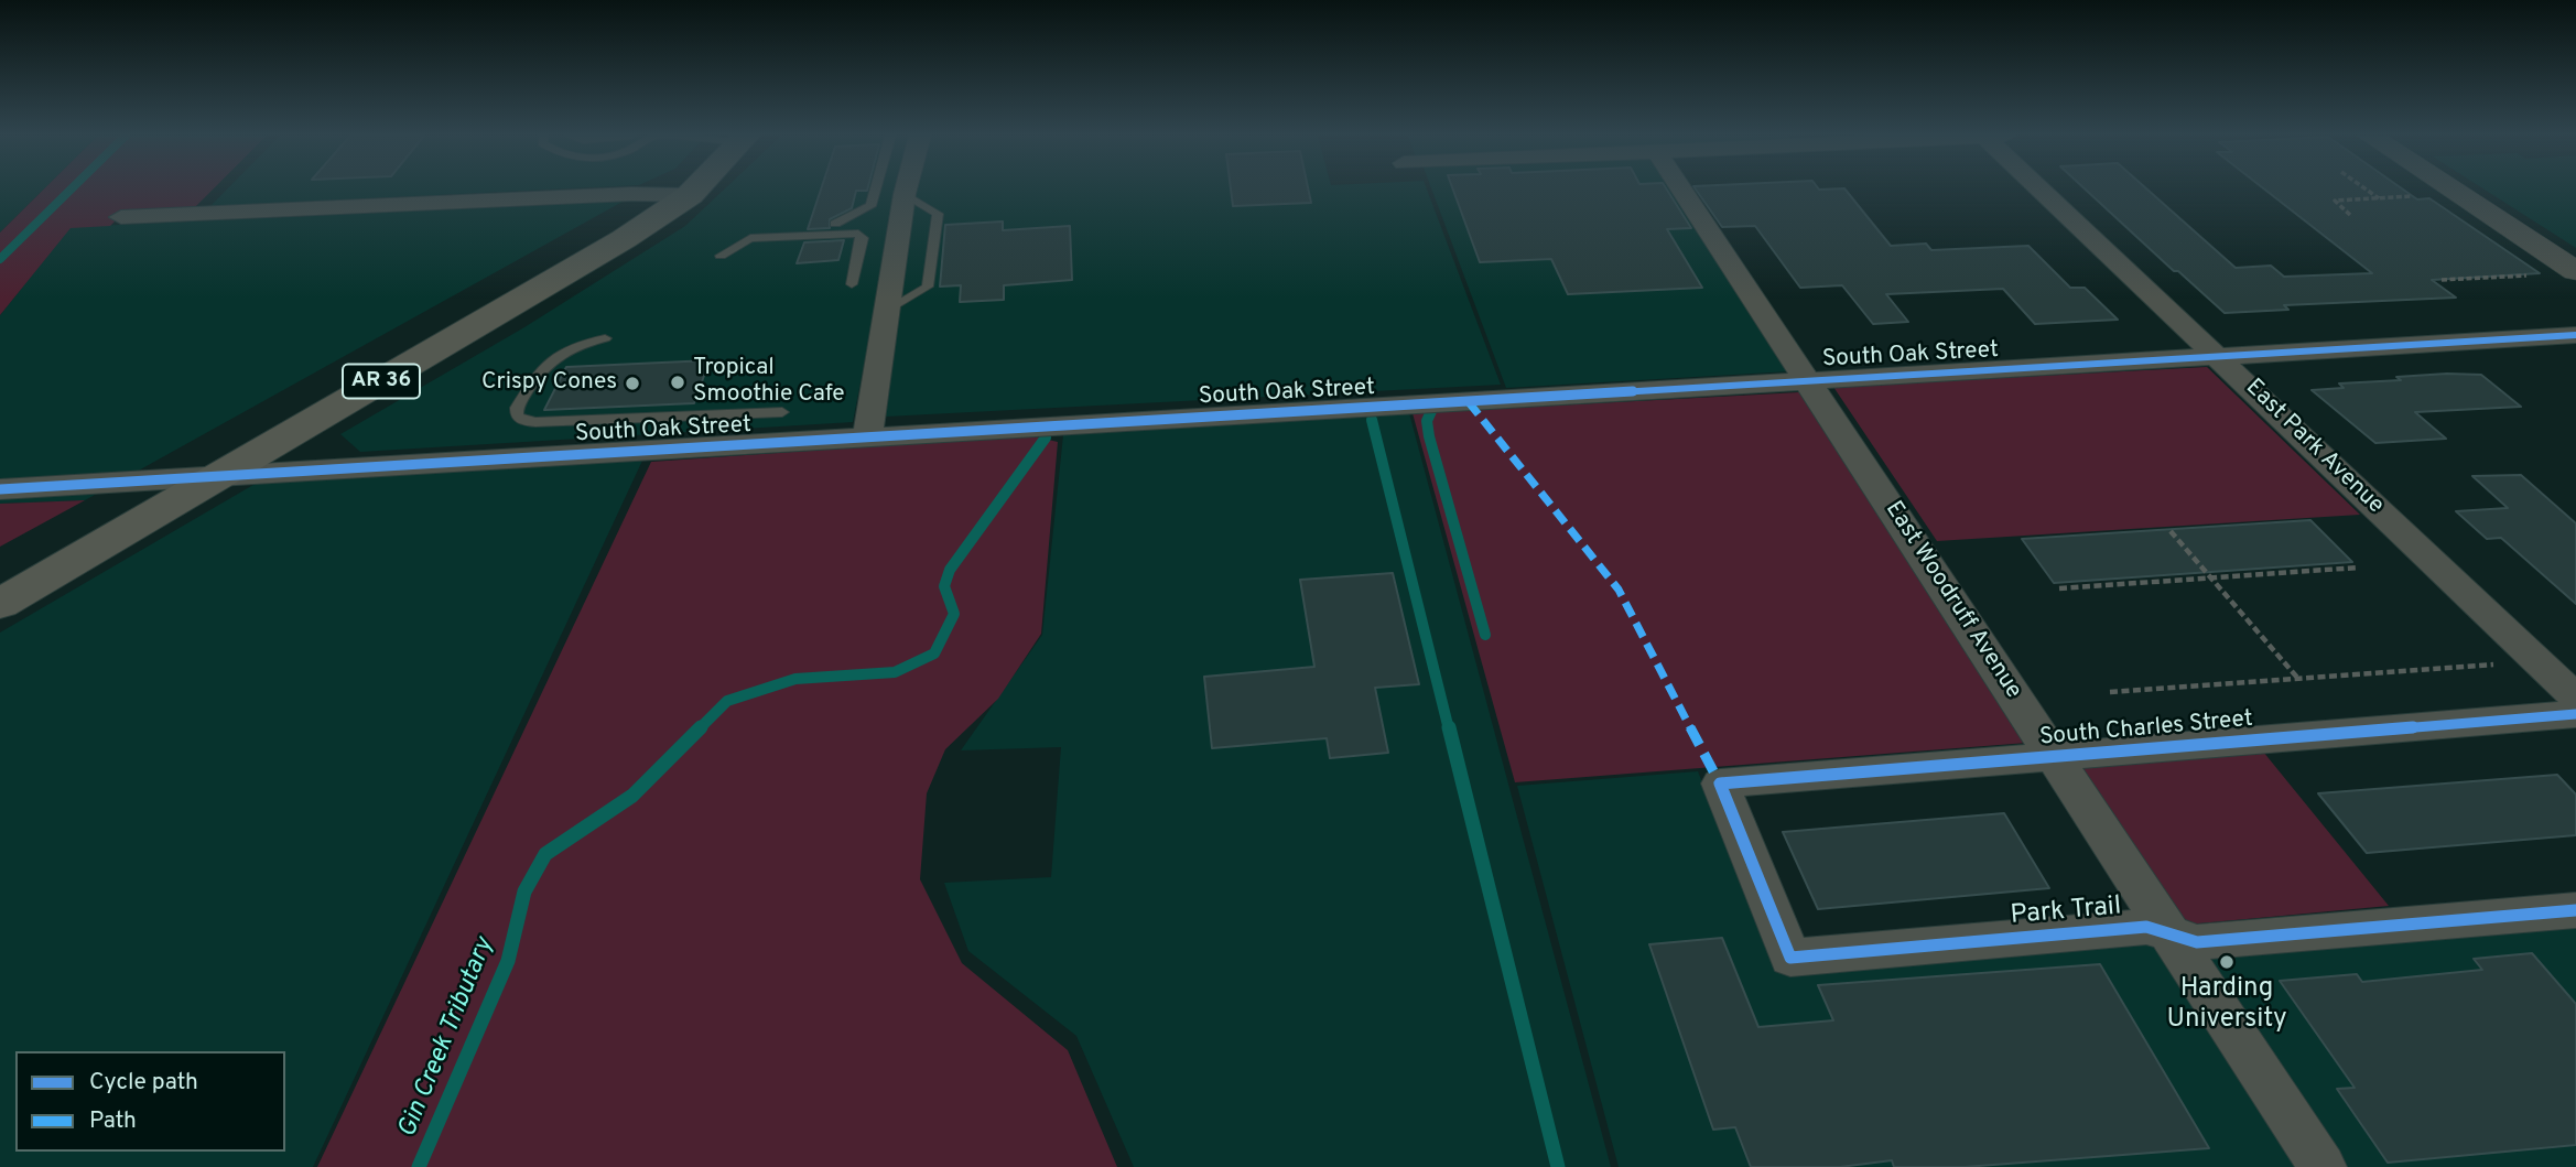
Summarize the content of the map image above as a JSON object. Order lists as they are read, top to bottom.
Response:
{
  "streets": {
    "main road": ["AR 36"],
    "street": [
      "South Oak Street",
      "East Park Avenue",
      "East Woodruff Avenue",
      "South Charles Street",
      "Park Trail"
    ]
  },
  "crossings": [
    ["South Oak Street", "AR 36"],
    ["South Oak Street", "East Park Avenue"],
    ["South Oak Street", "East Woodruff Avenue"],
    ["East Woodruff Avenue", "South Charles Street"],
    ["East Woodruff Avenue", "Park Trail"],
    ["South Charles Street", "Park Trail"]
  ],
  "water": ["Gin Creek Tributary"],
  "places": ["Tropical Smoothie Cafe", "Crispy Cones", "Harding University"],
  "legend": ["Cycle path", "Path"]
}
